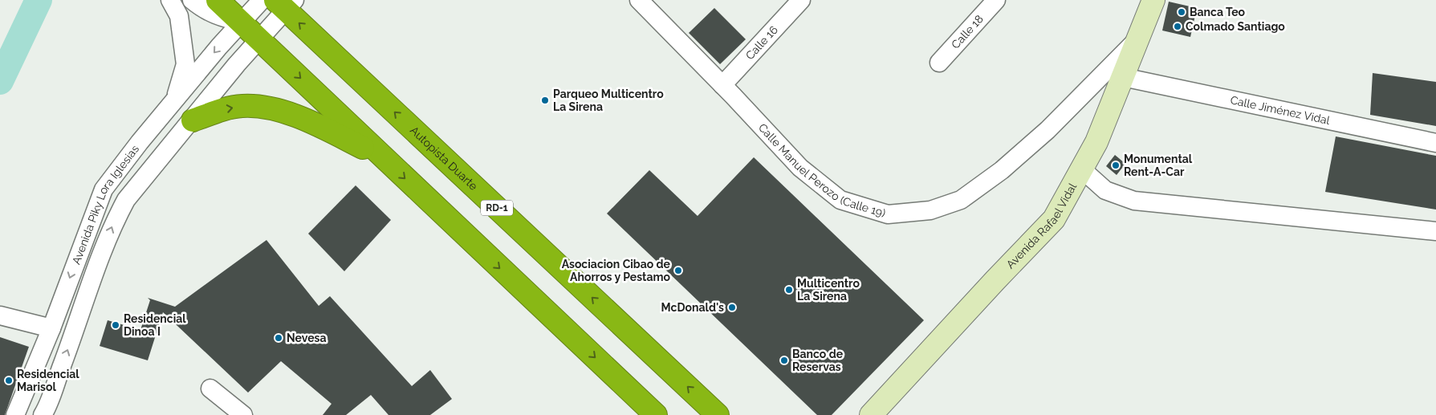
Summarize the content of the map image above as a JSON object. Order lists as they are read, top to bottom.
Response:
{
  "streets": {
    "highway": ["Autopista Duarte", "RD-1"],
    "main road": ["Avenida Rafael Vidal"],
    "street": [
      "Calle 18",
      "Calle 16",
      "Calle Jiménez Vidal",
      "Calle Manuel Perozo (Calle 19)",
      "Avenida Piky Lora Iglesias"
    ]
  },
  "crossings": [
    ["Calle 16", "Calle Manuel Perozo (Calle 19)"],
    ["Calle Jiménez Vidal", "Avenida Rafael Vidal"],
    ["Autopista Duarte", "Avenida Piky Lora Iglesias"],
    ["Calle Manuel Perozo (Calle 19)", "Avenida Rafael Vidal"]
  ],
  "places": [
    "Banca Teo",
    "Colmado Santiago",
    "Parqueo Multicentro La Sirena",
    "Monumental Rent-A-Car",
    "Asociacion Cibao de Ahorros y Pestamo",
    "Multicentro La Sirena",
    "McDonald's",
    "Residencial Dinoa I",
    "Nevesa",
    "Banco de Reservas",
    "Residencial Marisol"
  ]
}
